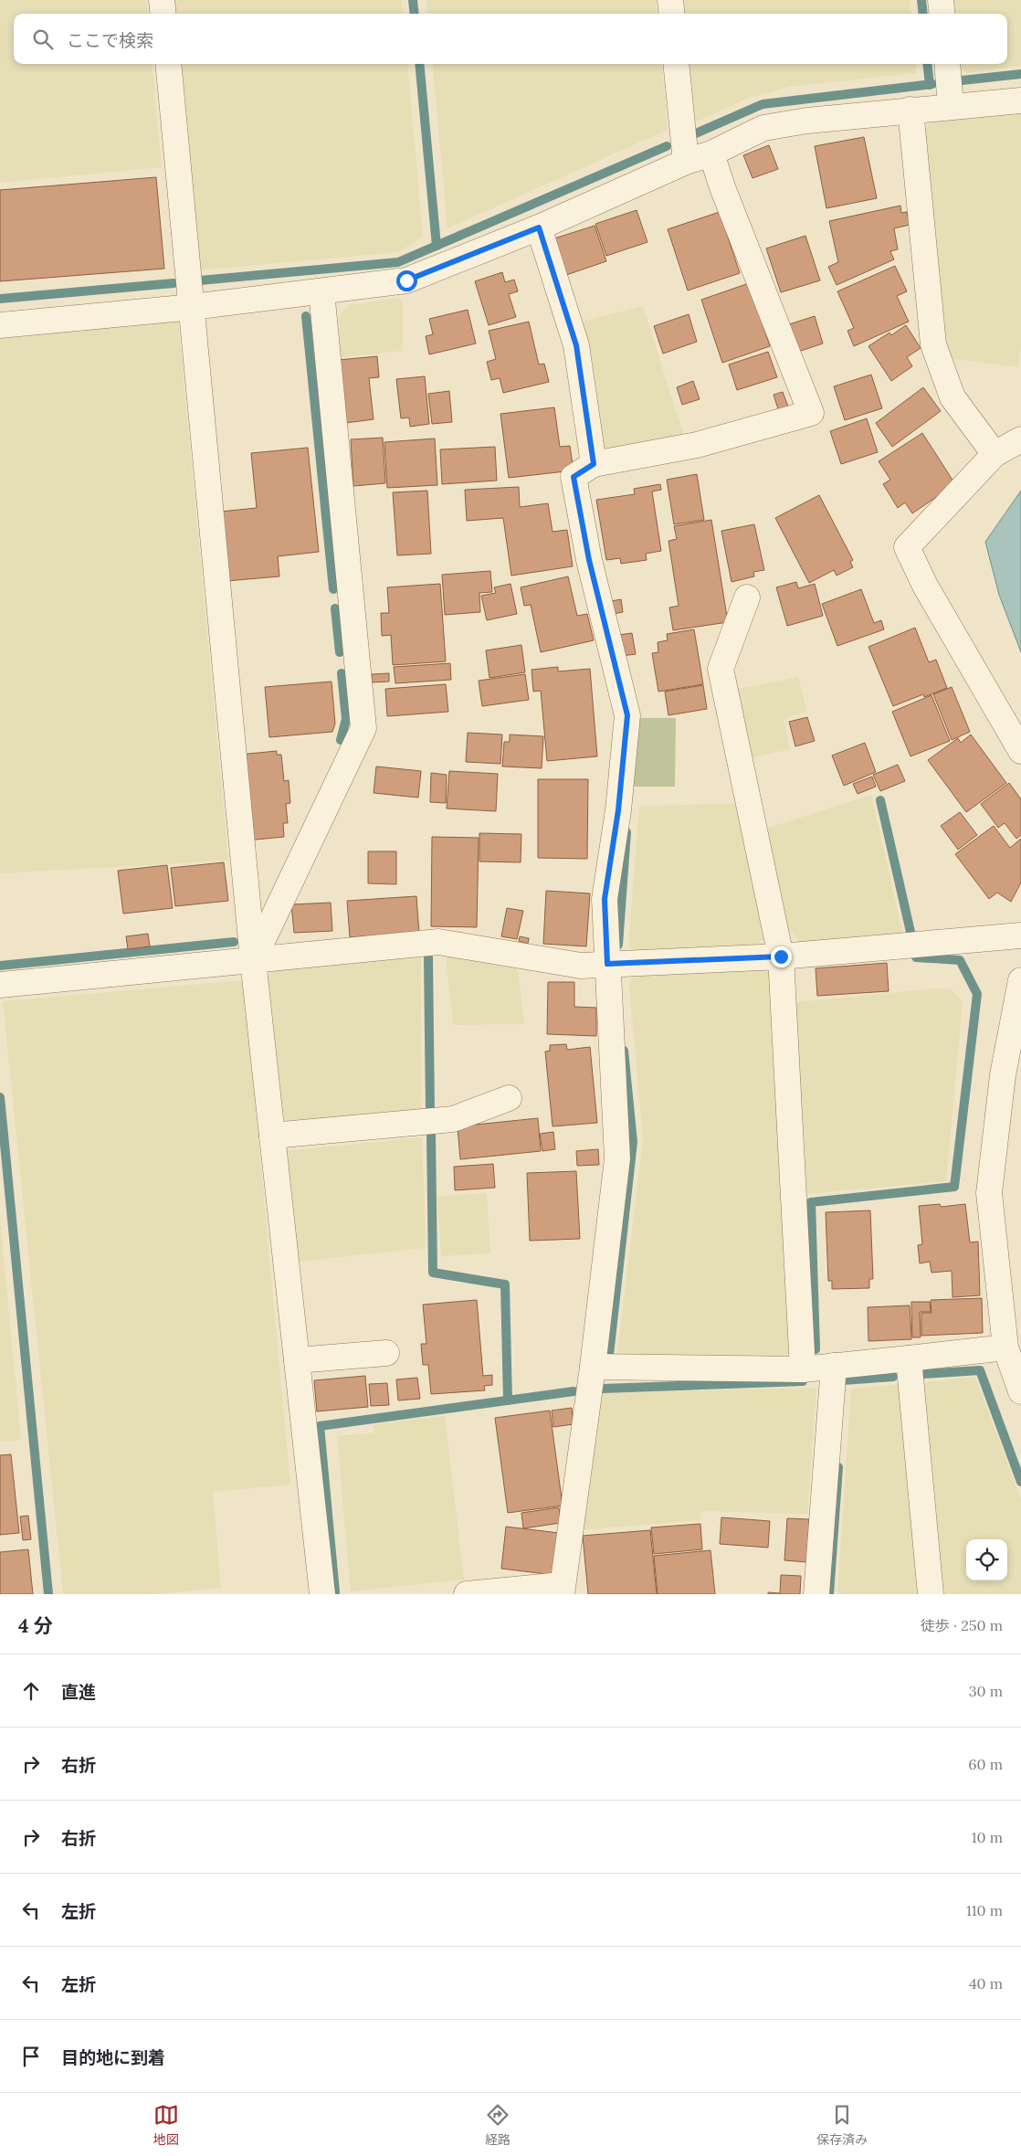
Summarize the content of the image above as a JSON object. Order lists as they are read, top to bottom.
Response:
{
  "page": {
    "search": "ここで検索",
    "heading": ["4 分", "徒歩 · 250 m"],
    "list": [
      ["直進", "30 m"],
      ["右折", "60 m"],
      ["右折", "10 m"],
      ["左折", "110 m"],
      ["左折", "40 m"],
      "目的地に到着"
    ],
    "nav": ["地図", "経路", "保存済み"]
  }
}
